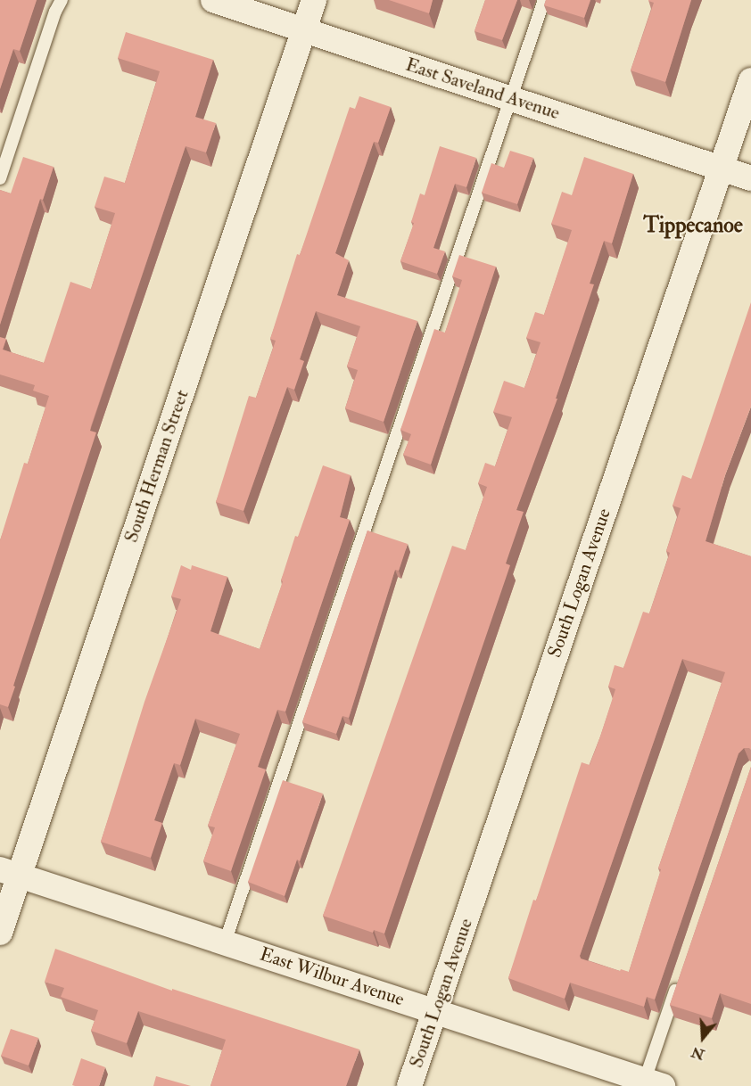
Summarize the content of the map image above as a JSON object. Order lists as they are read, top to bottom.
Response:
{
  "streets": {
    "street": [
      "East Saveland Avenue",
      "South Herman Street",
      "South Logan Avenue",
      "East Wilbur Avenue"
    ]
  },
  "crossings": [
    ["East Saveland Avenue", "South Herman Street"],
    ["East Saveland Avenue", "South Logan Avenue"],
    ["South Herman Street", "East Wilbur Avenue"],
    ["South Logan Avenue", "East Wilbur Avenue"]
  ],
  "districts": ["Tippecanoe"],
  "north": "bottom"
}
